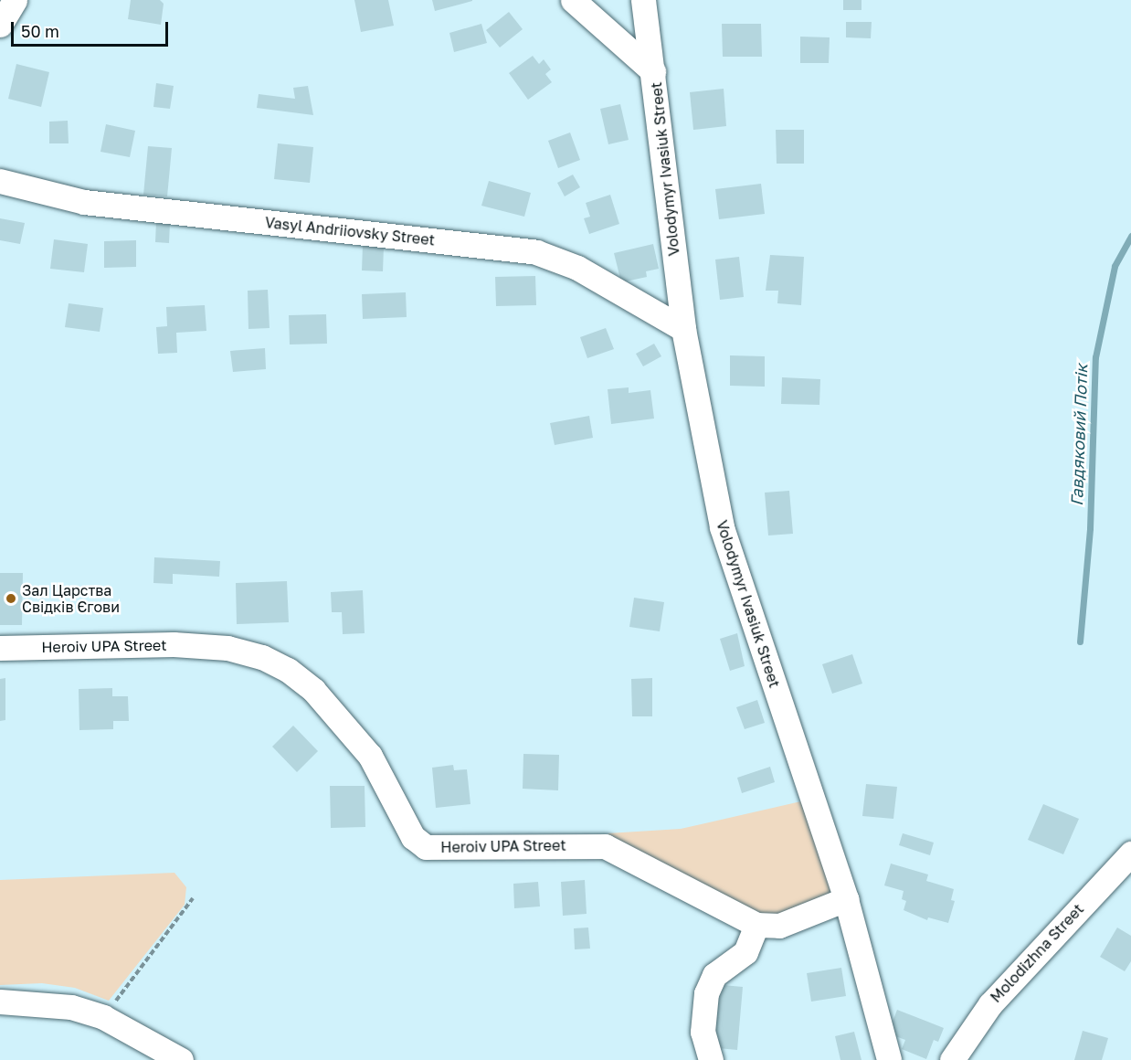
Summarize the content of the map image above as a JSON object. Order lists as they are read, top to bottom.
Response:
{
  "streets": {
    "street": [
      "Volodymyr Ivasiuk Street",
      "Vasyl Andriiovsky Street",
      "Heroiv UPA Street",
      "Molodizhna Street"
    ]
  },
  "crossings": [
    ["Volodymyr Ivasiuk Street", "Vasyl Andriiovsky Street"],
    ["Volodymyr Ivasiuk Street", "Heroiv UPA Street"]
  ],
  "water": ["Гавдяковий Потік"],
  "places": ["Зал Царства Свідків Єгови"],
  "scale_bar": "50 m"
}
